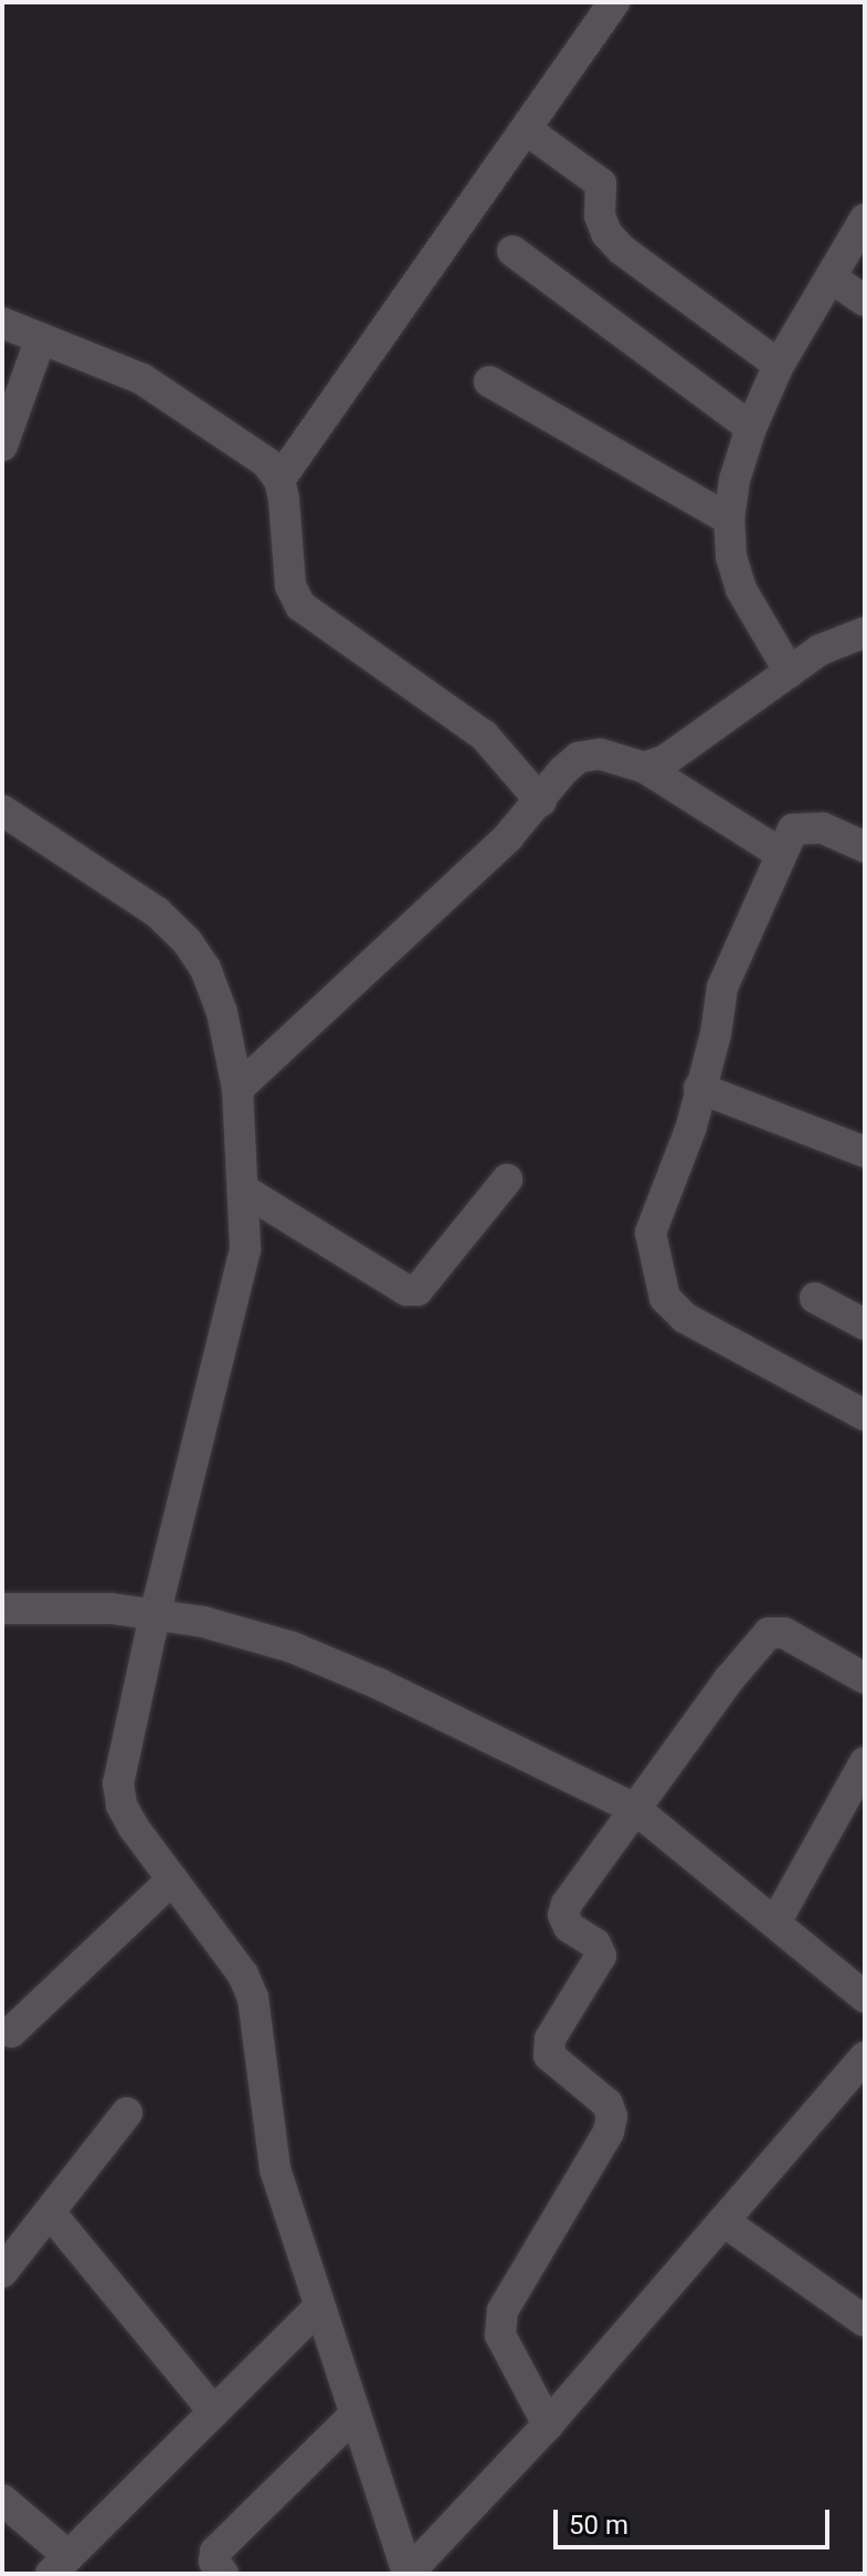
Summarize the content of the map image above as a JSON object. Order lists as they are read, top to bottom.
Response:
{
  "scale_bar": "50 m"
}
